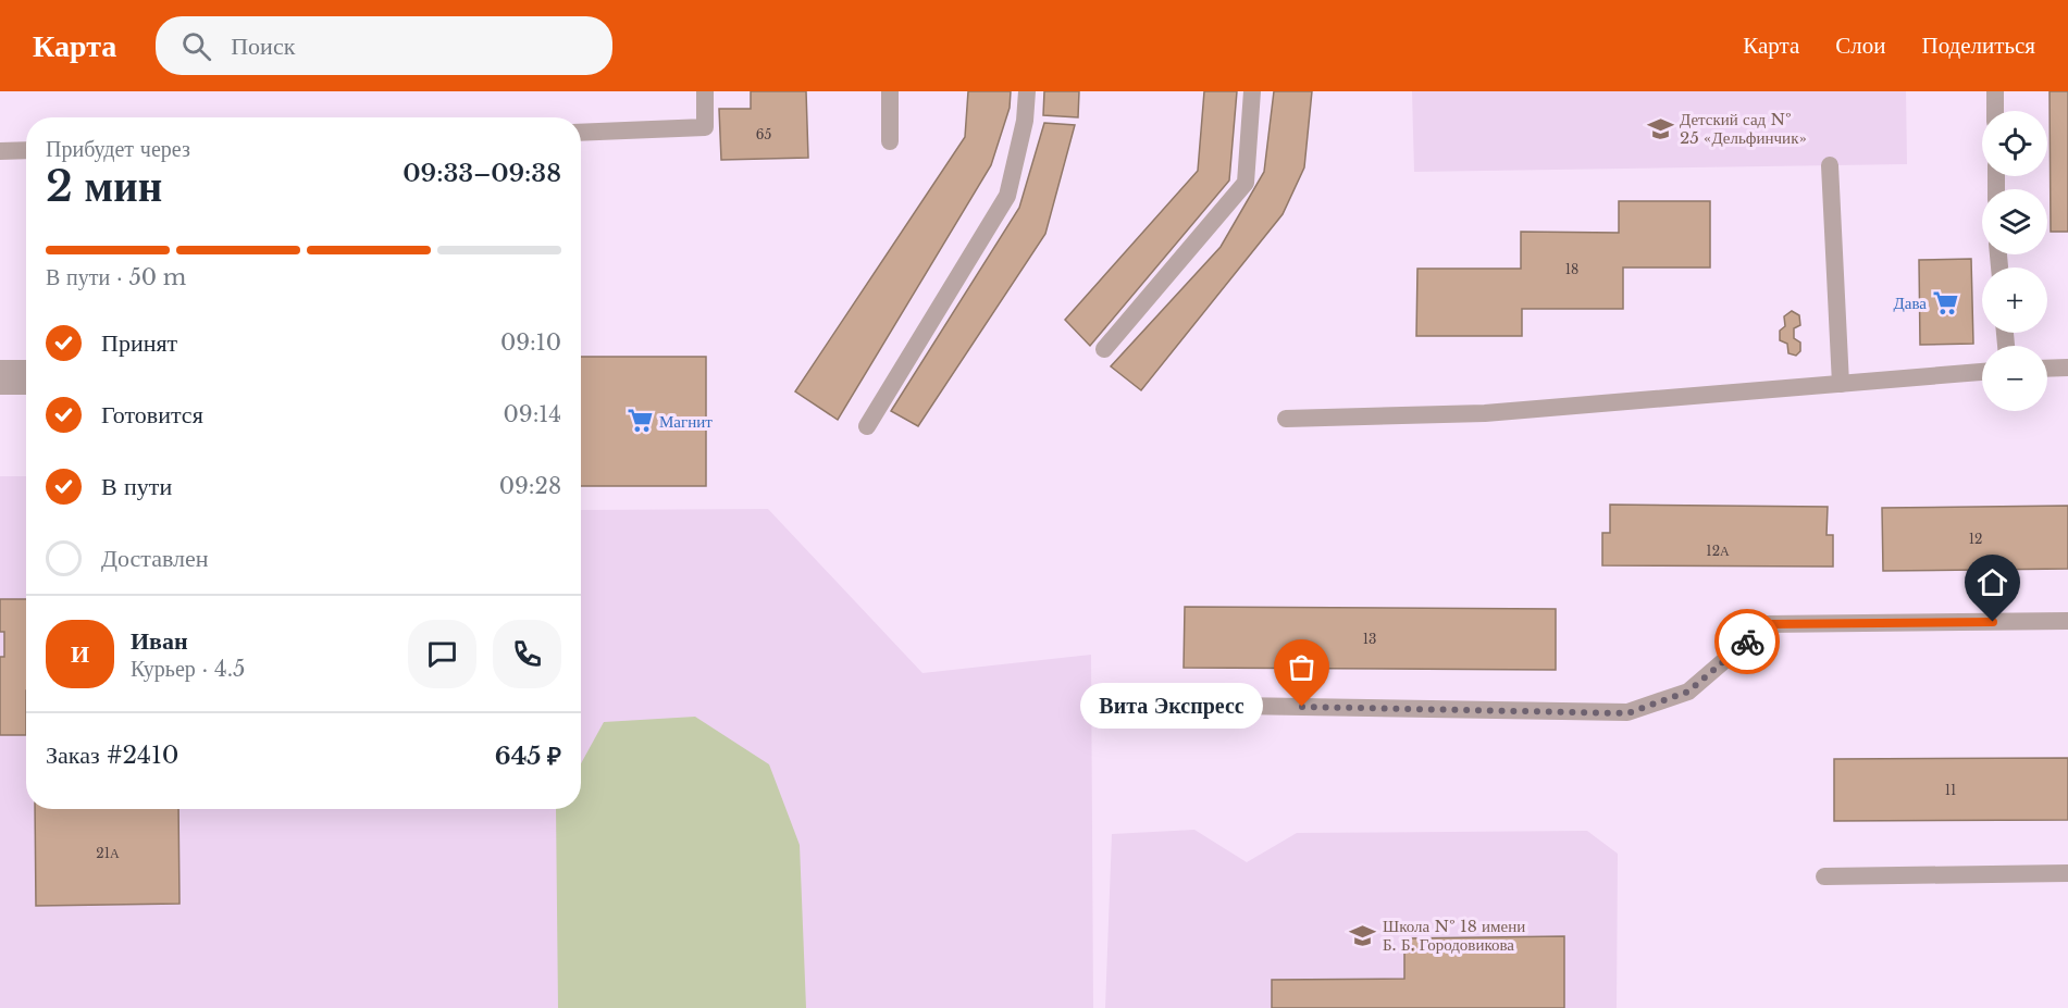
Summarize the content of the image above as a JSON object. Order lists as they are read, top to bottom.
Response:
{
  "places": {
    "school or university": ["Детский сад № 25 «Дельфинчик»", "Школа № 18 имени Б. Б. Городовикова"],
    "supermarket": ["Дава", "Магнит"],
    "other": ["Вита Экспресс"]
  },
  "house_numbers": [
    "65",
    "18",
    "12",
    "12А",
    "13",
    "11",
    "21А"
  ],
  "page": {
    "header": "Карта",
    "search": "Поиск",
    "nav": ["Карта", "Слои", "Поделиться"],
    "map_buttons": ["+", "−"],
    "heading": ["2 мин", "Прибудет через", "09:33–09:38"],
    "panel": [
      "Иван",
      "Курьер · 4.5",
      "Заказ #2410",
      "645 ₽"
    ],
    "bar": "В пути · 50 m",
    "list": [
      ["Принят", "09:10"],
      ["Готовится", "09:14"],
      ["В пути", "09:28"],
      "Доставлен"
    ],
    "round": "И",
    "bubble": "Вита Экспресс"
  }
}
